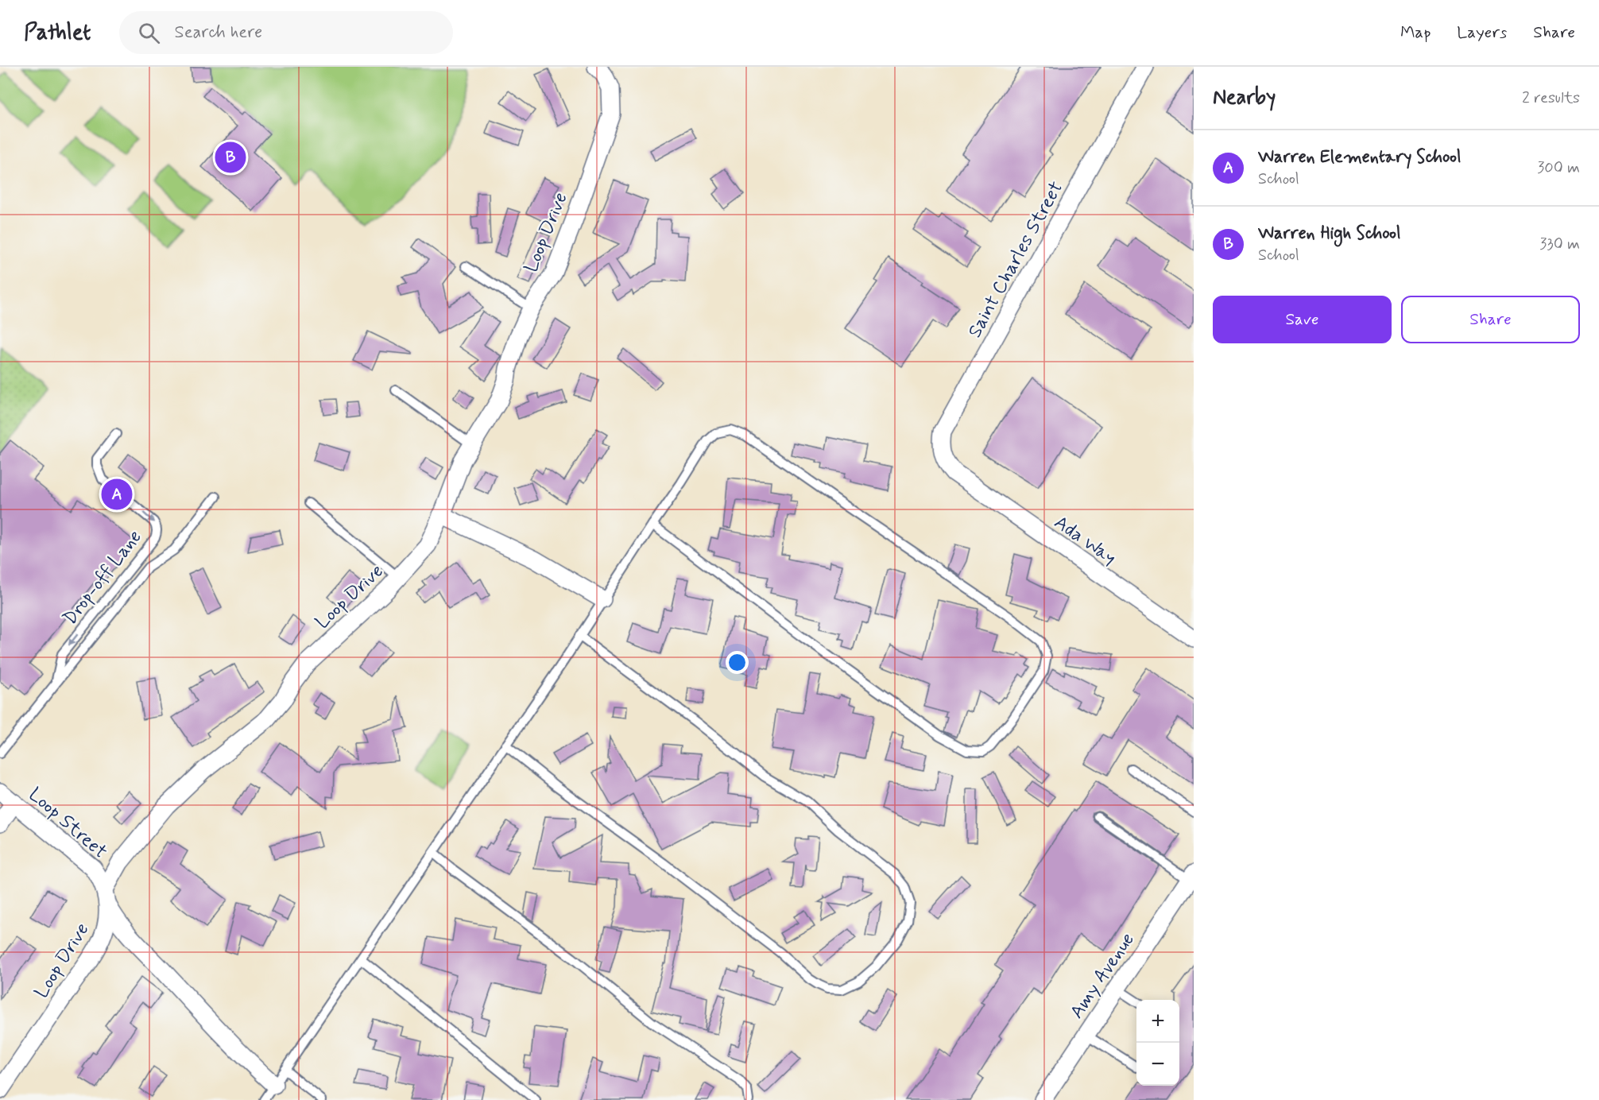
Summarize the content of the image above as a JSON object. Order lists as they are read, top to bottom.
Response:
{
  "streets": {
    "street": [
      "Loop Drive",
      "Saint Charles Street",
      "Ada Way",
      "Loop Street",
      "Amy Avenue"
    ],
    "lane": ["Drop-off Lane"]
  },
  "crossings": [
    ["Loop Drive", "Loop Street"],
    ["Saint Charles Street", "Ada Way"]
  ],
  "one_way": ["Drop-off Lane"],
  "page": {
    "header": "Pathlet",
    "search": "Search here",
    "nav": ["Map", "Layers", "Share"],
    "heading": ["Nearby", "2 results"],
    "list": [
      {
        "mark": "A",
        "name": "Warren Elementary School",
        "note": "School",
        "value": "300 m"
      },
      {
        "mark": "B",
        "name": "Warren High School",
        "note": "School",
        "value": "330 m"
      }
    ],
    "pins": ["B", "A"],
    "buttons": ["Save", "Share"],
    "map_buttons": ["+", "−"]
  }
}
